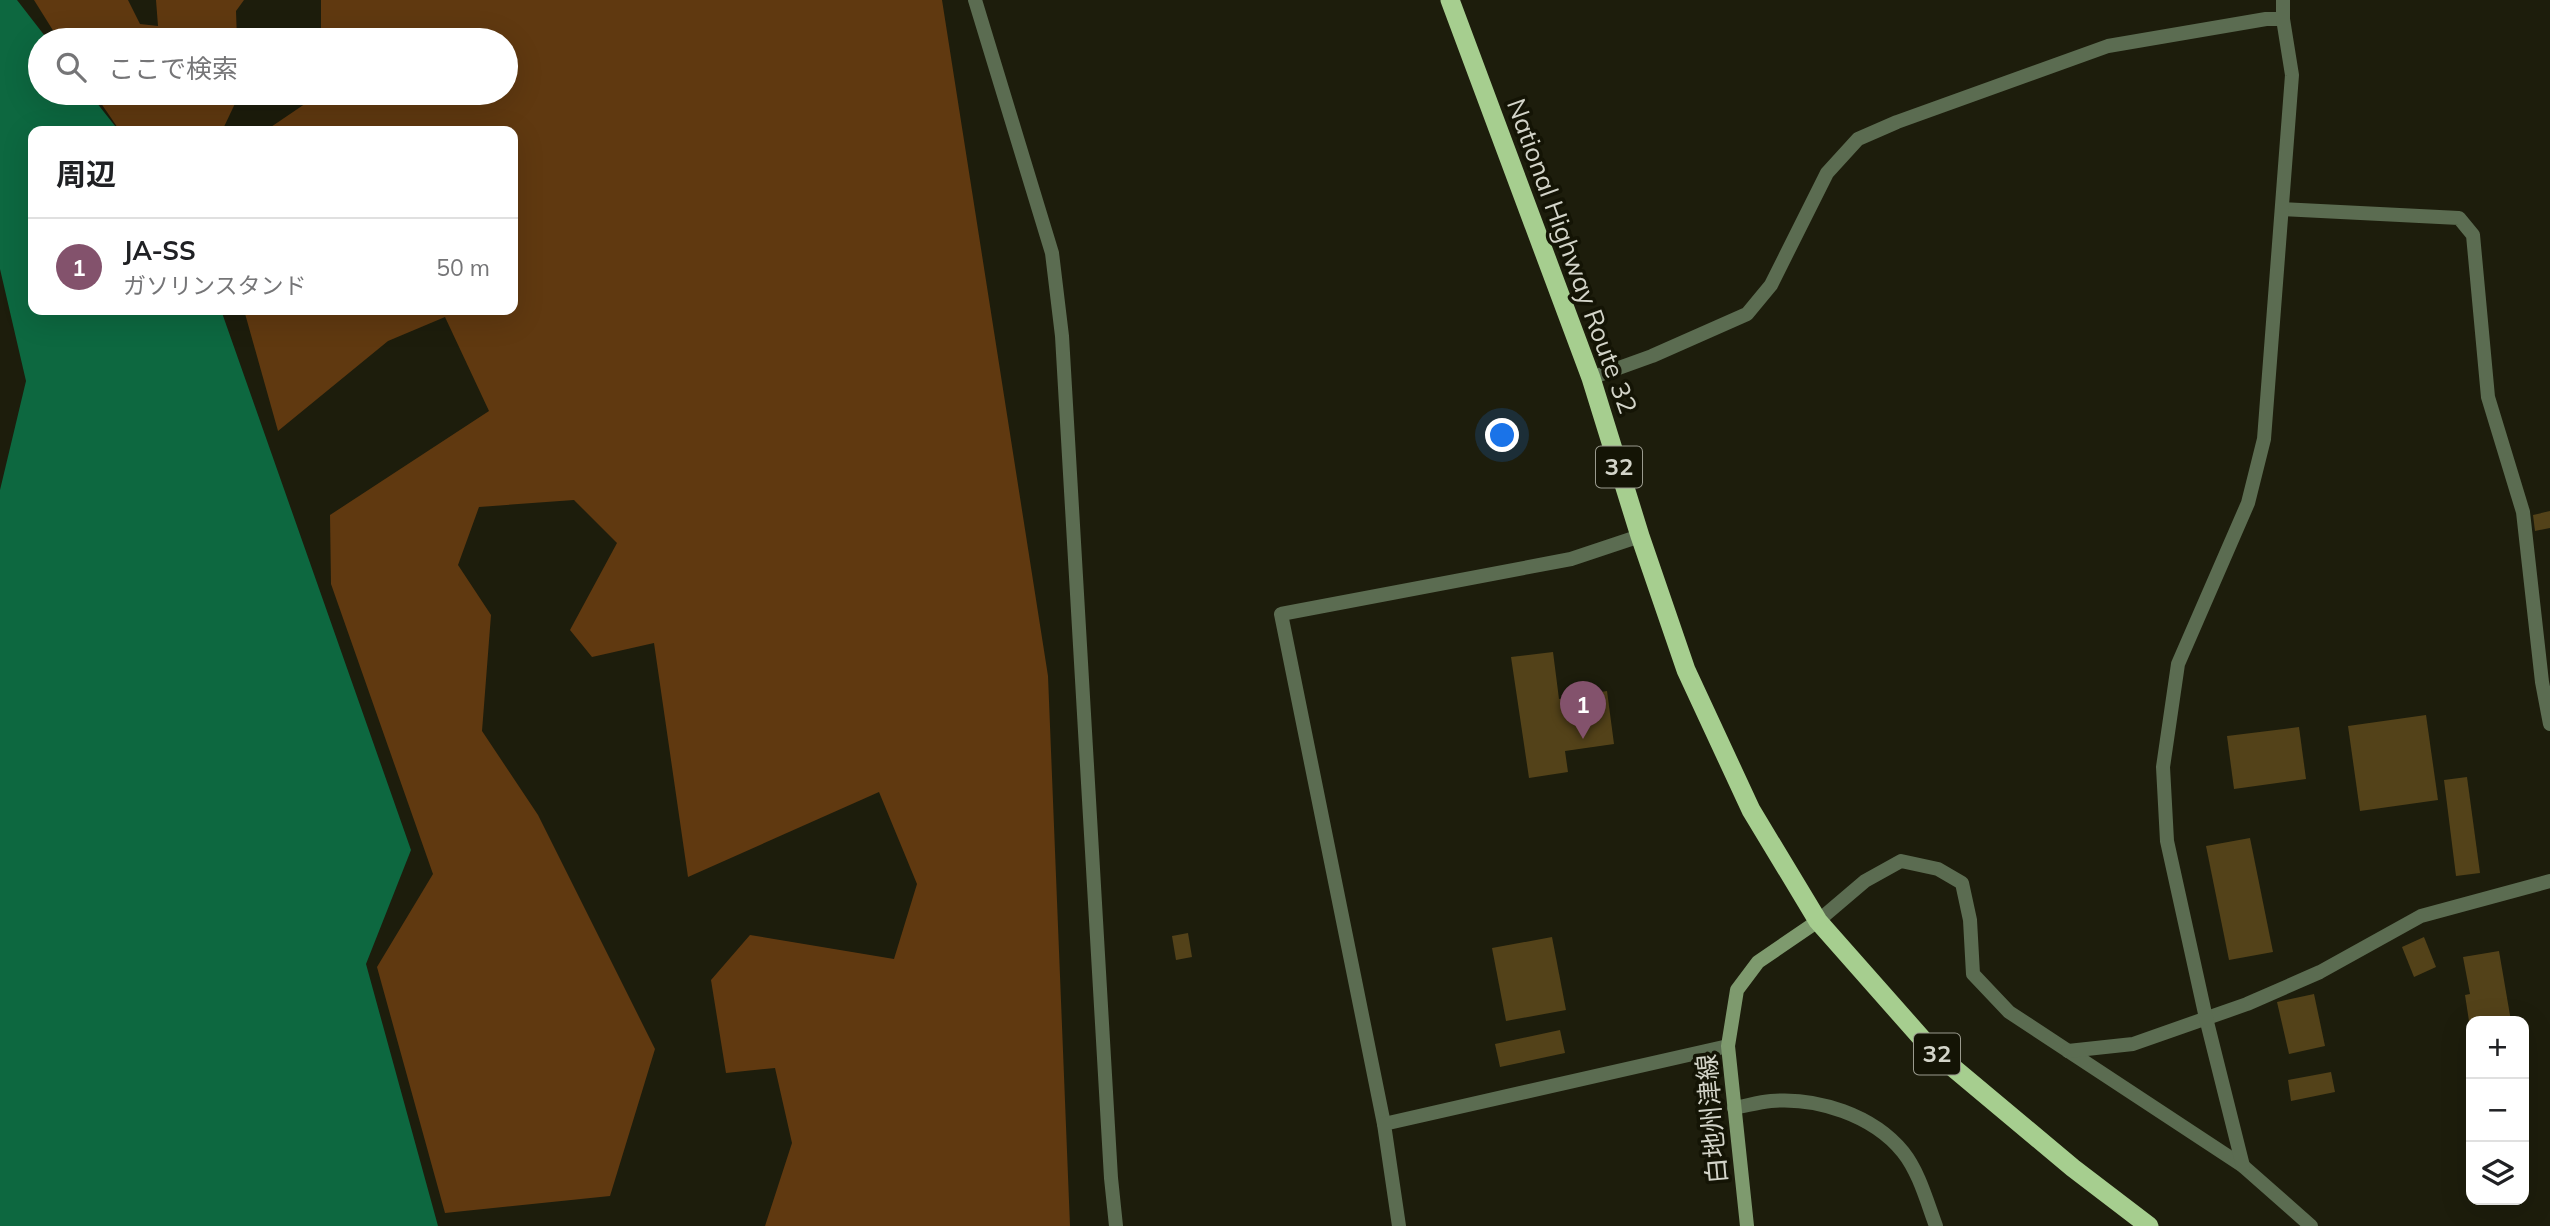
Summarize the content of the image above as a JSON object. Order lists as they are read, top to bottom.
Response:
{
  "streets": {
    "highway": ["National Highway Route 32", "32"],
    "main road": ["白地州津線"]
  },
  "crossings": [
    ["National Highway Route 32", "白地州津線"]
  ],
  "page": {
    "search": "ここで検索",
    "heading": "周辺",
    "list": [
      {
        "mark": "1",
        "name": "JA-SS",
        "note": "ガソリンスタンド",
        "value": "50 m"
      }
    ],
    "pins": "1",
    "map_buttons": ["+", "−"]
  }
}
